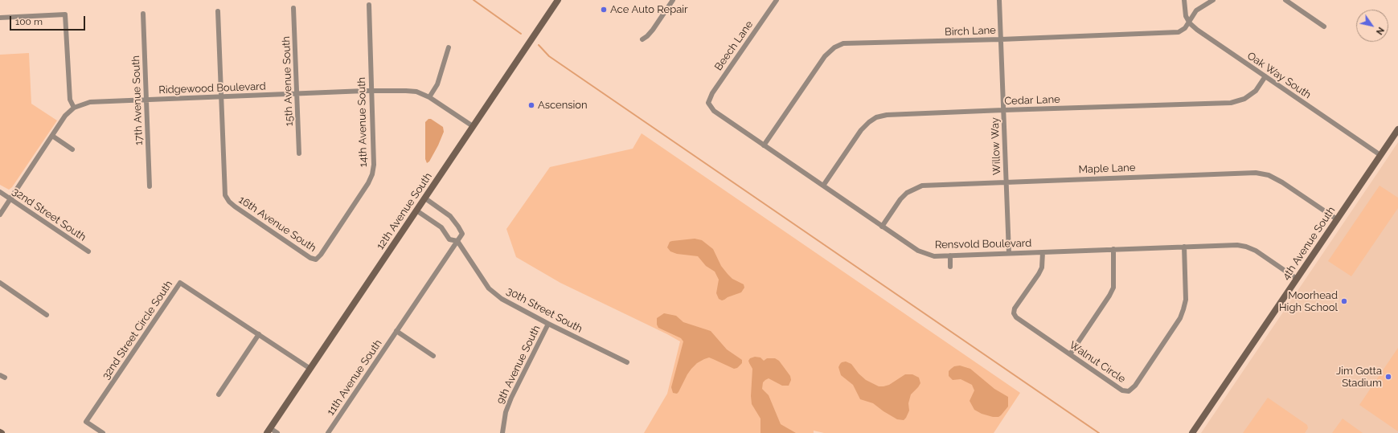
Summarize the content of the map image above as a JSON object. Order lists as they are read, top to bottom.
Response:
{
  "streets": {
    "street": [
      "Birch Lane",
      "Beech Lane",
      "Oak Way South",
      "15th Avenue South",
      "Ridgewood Boulevard",
      "17th Avenue South",
      "Cedar Lane",
      "14th Avenue South",
      "Willow Way",
      "Maple Lane",
      "12th Avenue South",
      "32nd Street South",
      "16th Avenue South",
      "4th Avenue South",
      "Rensvold Boulevard",
      "30th Street South",
      "32nd Street Circle South",
      "Walnut Circle",
      "9th Avenue South",
      "11th Avenue South"
    ]
  },
  "crossings": [
    ["Birch Lane", "Oak Way South"],
    ["Birch Lane", "Willow Way"],
    ["Birch Lane", "Rensvold Boulevard"],
    ["Beech Lane", "Rensvold Boulevard"],
    ["Oak Way South", "Cedar Lane"],
    ["Oak Way South", "4th Avenue South"],
    ["15th Avenue South", "Ridgewood Boulevard"],
    ["Ridgewood Boulevard", "17th Avenue South"],
    ["Ridgewood Boulevard", "14th Avenue South"],
    ["Ridgewood Boulevard", "12th Avenue South"],
    ["Ridgewood Boulevard", "32nd Street South"],
    ["Ridgewood Boulevard", "16th Avenue South"],
    ["Cedar Lane", "Willow Way"],
    ["Cedar Lane", "Rensvold Boulevard"],
    ["14th Avenue South", "16th Avenue South"],
    ["Willow Way", "Maple Lane"],
    ["Willow Way", "Rensvold Boulevard"],
    ["Maple Lane", "4th Avenue South"],
    ["Maple Lane", "Rensvold Boulevard"],
    ["12th Avenue South", "30th Street South"],
    ["12th Avenue South", "32nd Street Circle South"],
    ["4th Avenue South", "Rensvold Boulevard"],
    ["Rensvold Boulevard", "Walnut Circle"],
    ["30th Street South", "9th Avenue South"],
    ["30th Street South", "11th Avenue South"]
  ],
  "places": [
    "Ace Auto Repair",
    "Ascension",
    "Moorhead High School",
    "Jim Gotta Stadium"
  ],
  "scale_bar": "100 m",
  "north": "bottom right"
}
